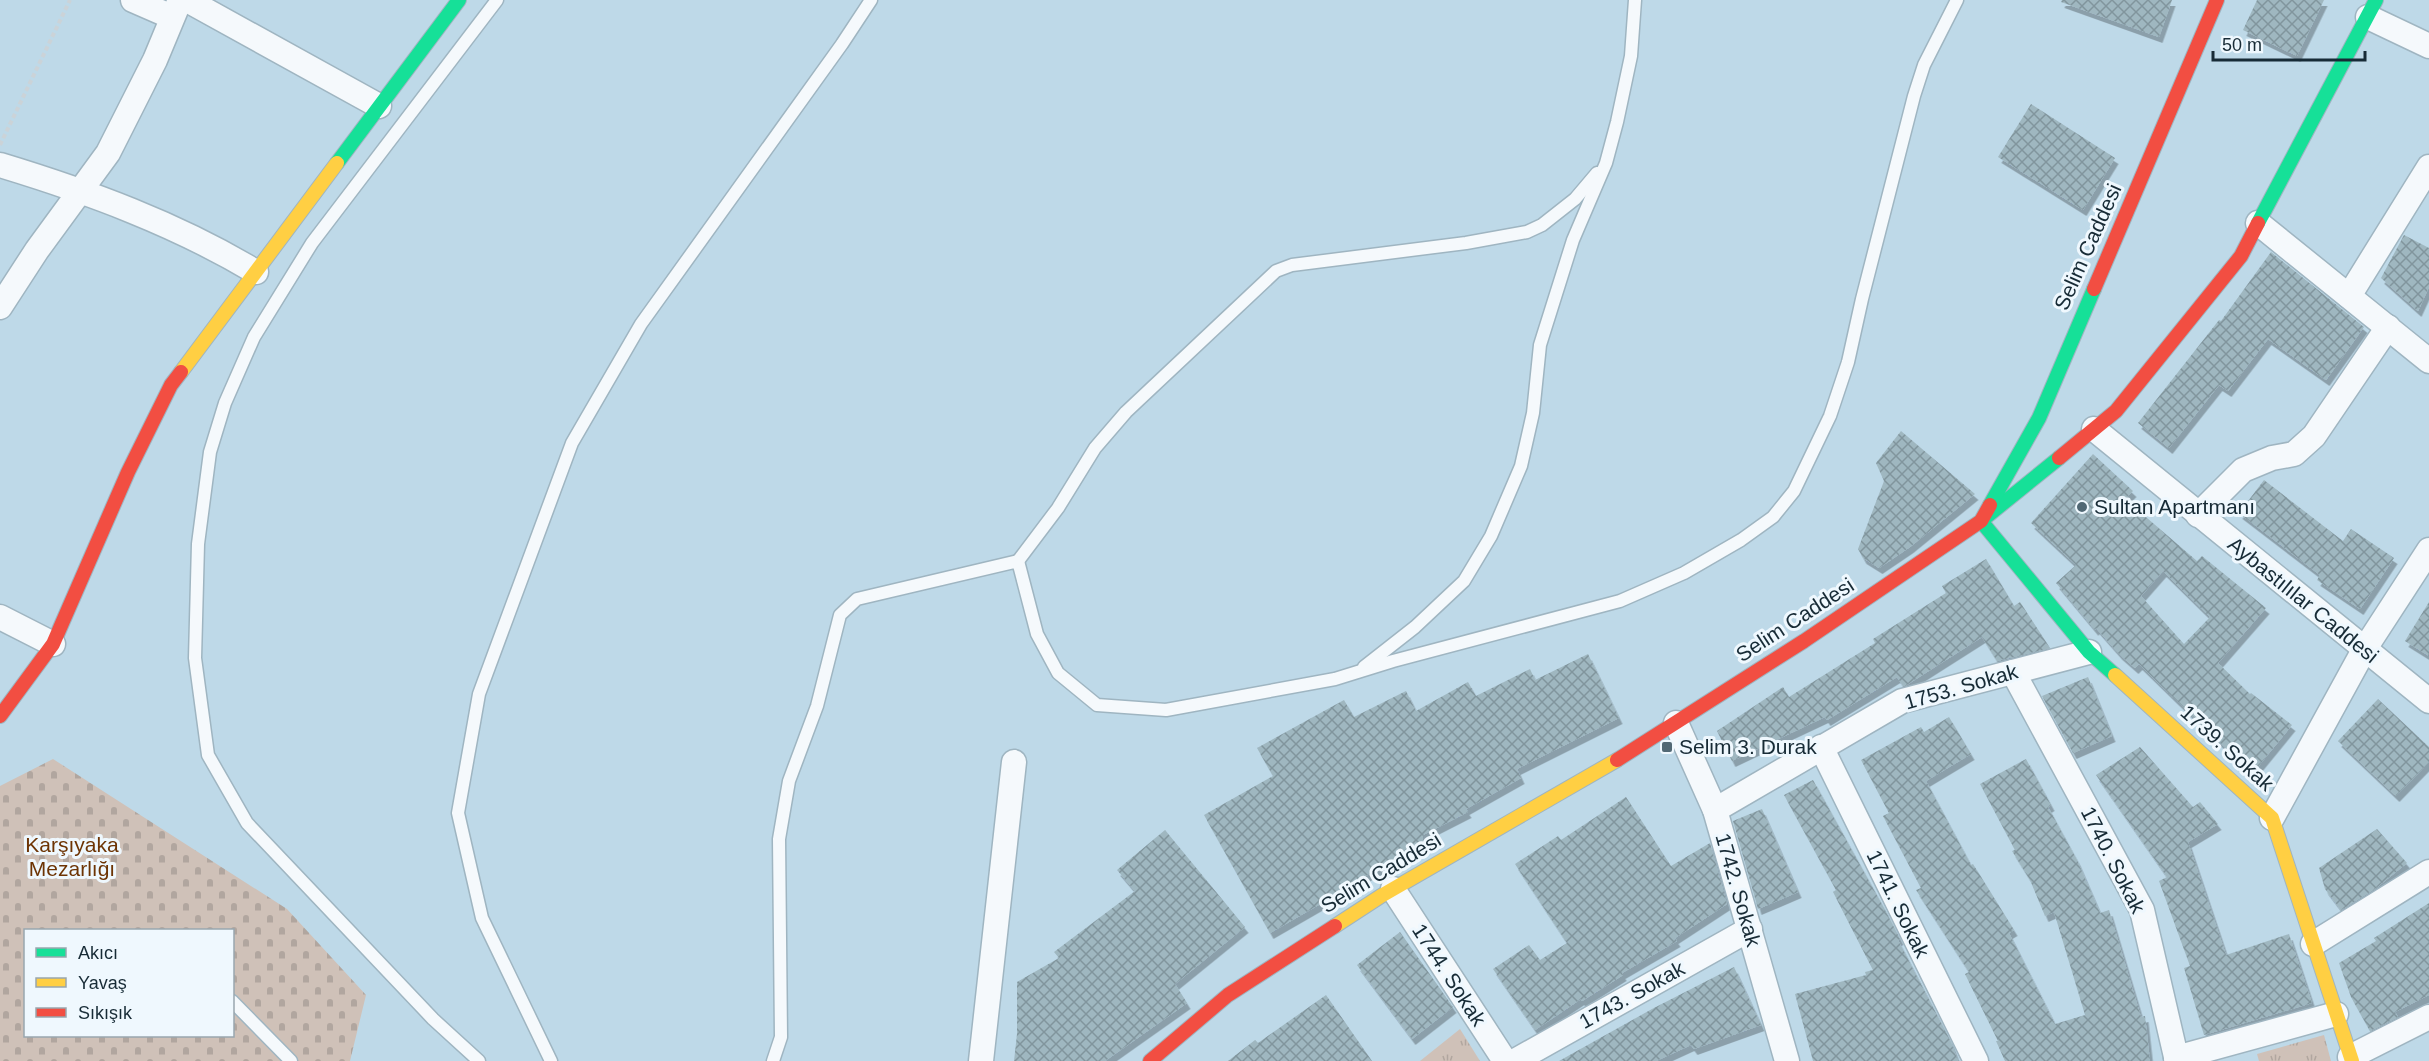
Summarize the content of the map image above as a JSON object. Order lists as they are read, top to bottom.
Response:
{
  "streets": {
    "street": [
      "Selim Caddesi",
      "Aybastılılar Caddesi",
      "1753. Sokak",
      "1739. Sokak",
      "1740. Sokak",
      "1742. Sokak",
      "1741. Sokak",
      "1744. Sokak",
      "1743. Sokak"
    ]
  },
  "crossings": [
    ["Selim Caddesi", "1739. Sokak"],
    ["Selim Caddesi", "1742. Sokak"],
    ["Selim Caddesi", "1744. Sokak"],
    ["1753. Sokak", "1739. Sokak"],
    ["1753. Sokak", "1740. Sokak"],
    ["1753. Sokak", "1742. Sokak"],
    ["1753. Sokak", "1741. Sokak"],
    ["1742. Sokak", "1743. Sokak"]
  ],
  "parks": ["Karşıyaka Mezarlığı"],
  "places": {
    "other": ["Sultan Apartmanı"],
    "transit": ["Selim 3. Durak"]
  },
  "legend": ["Akıcı", "Yavaş", "Sıkışık"],
  "scale_bar": "50 m"
}
